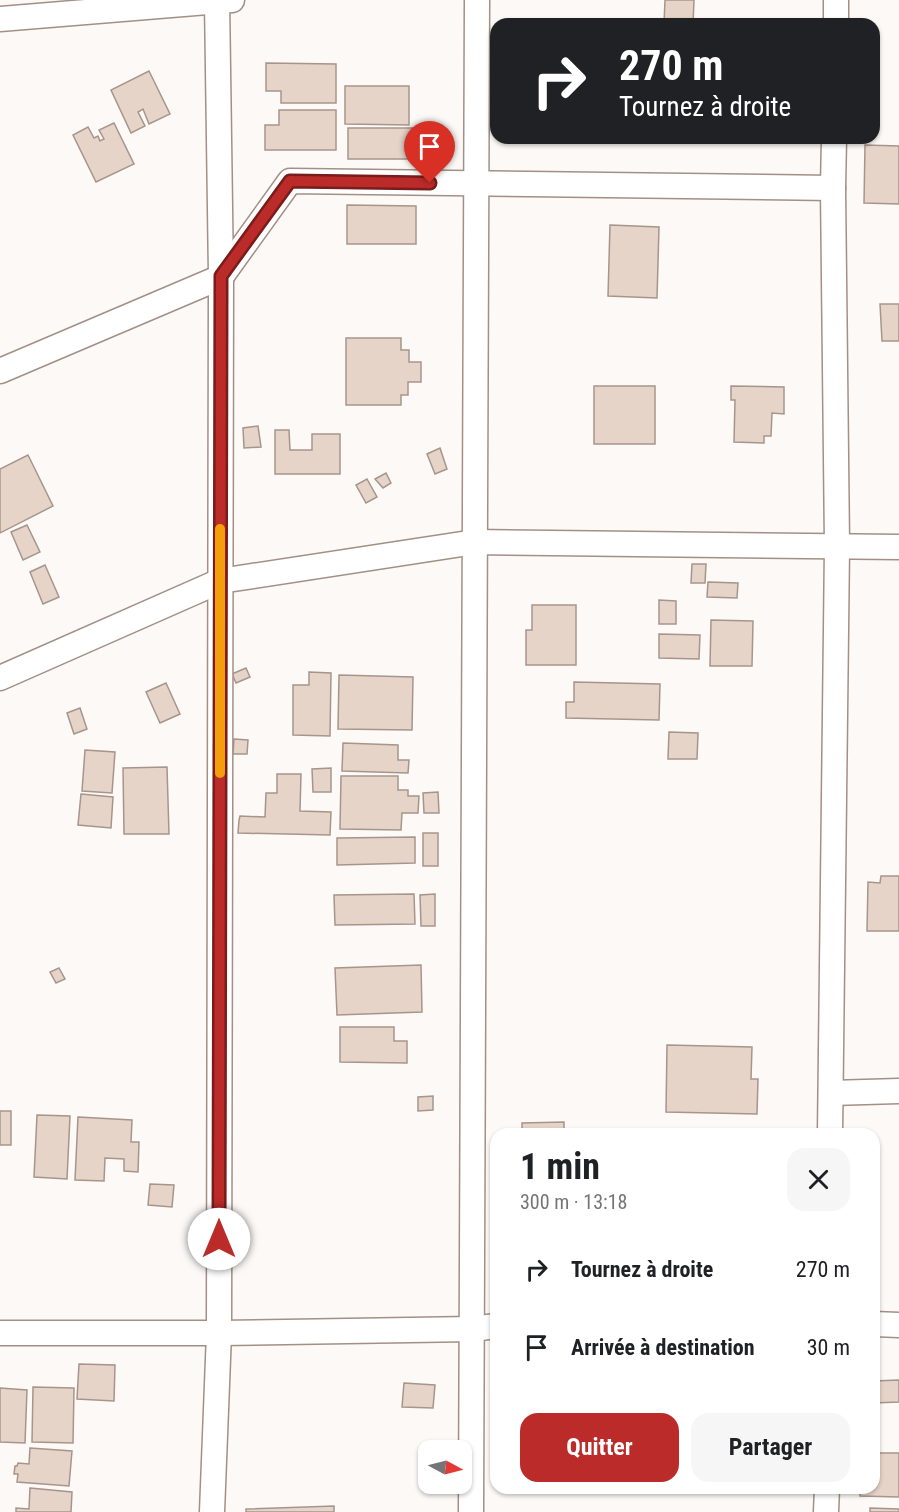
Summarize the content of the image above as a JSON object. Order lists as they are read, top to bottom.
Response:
{
  "north": "right",
  "page": {
    "turn": ["270 m", "Tournez à droite"],
    "heading": ["1 min", "300 m · 13:18"],
    "list": [
      {
        "name": "Tournez à droite",
        "value": "270 m"
      },
      {
        "name": "Arrivée à destination",
        "value": "30 m"
      }
    ],
    "buttons": ["Quitter", "Partager"]
  }
}
